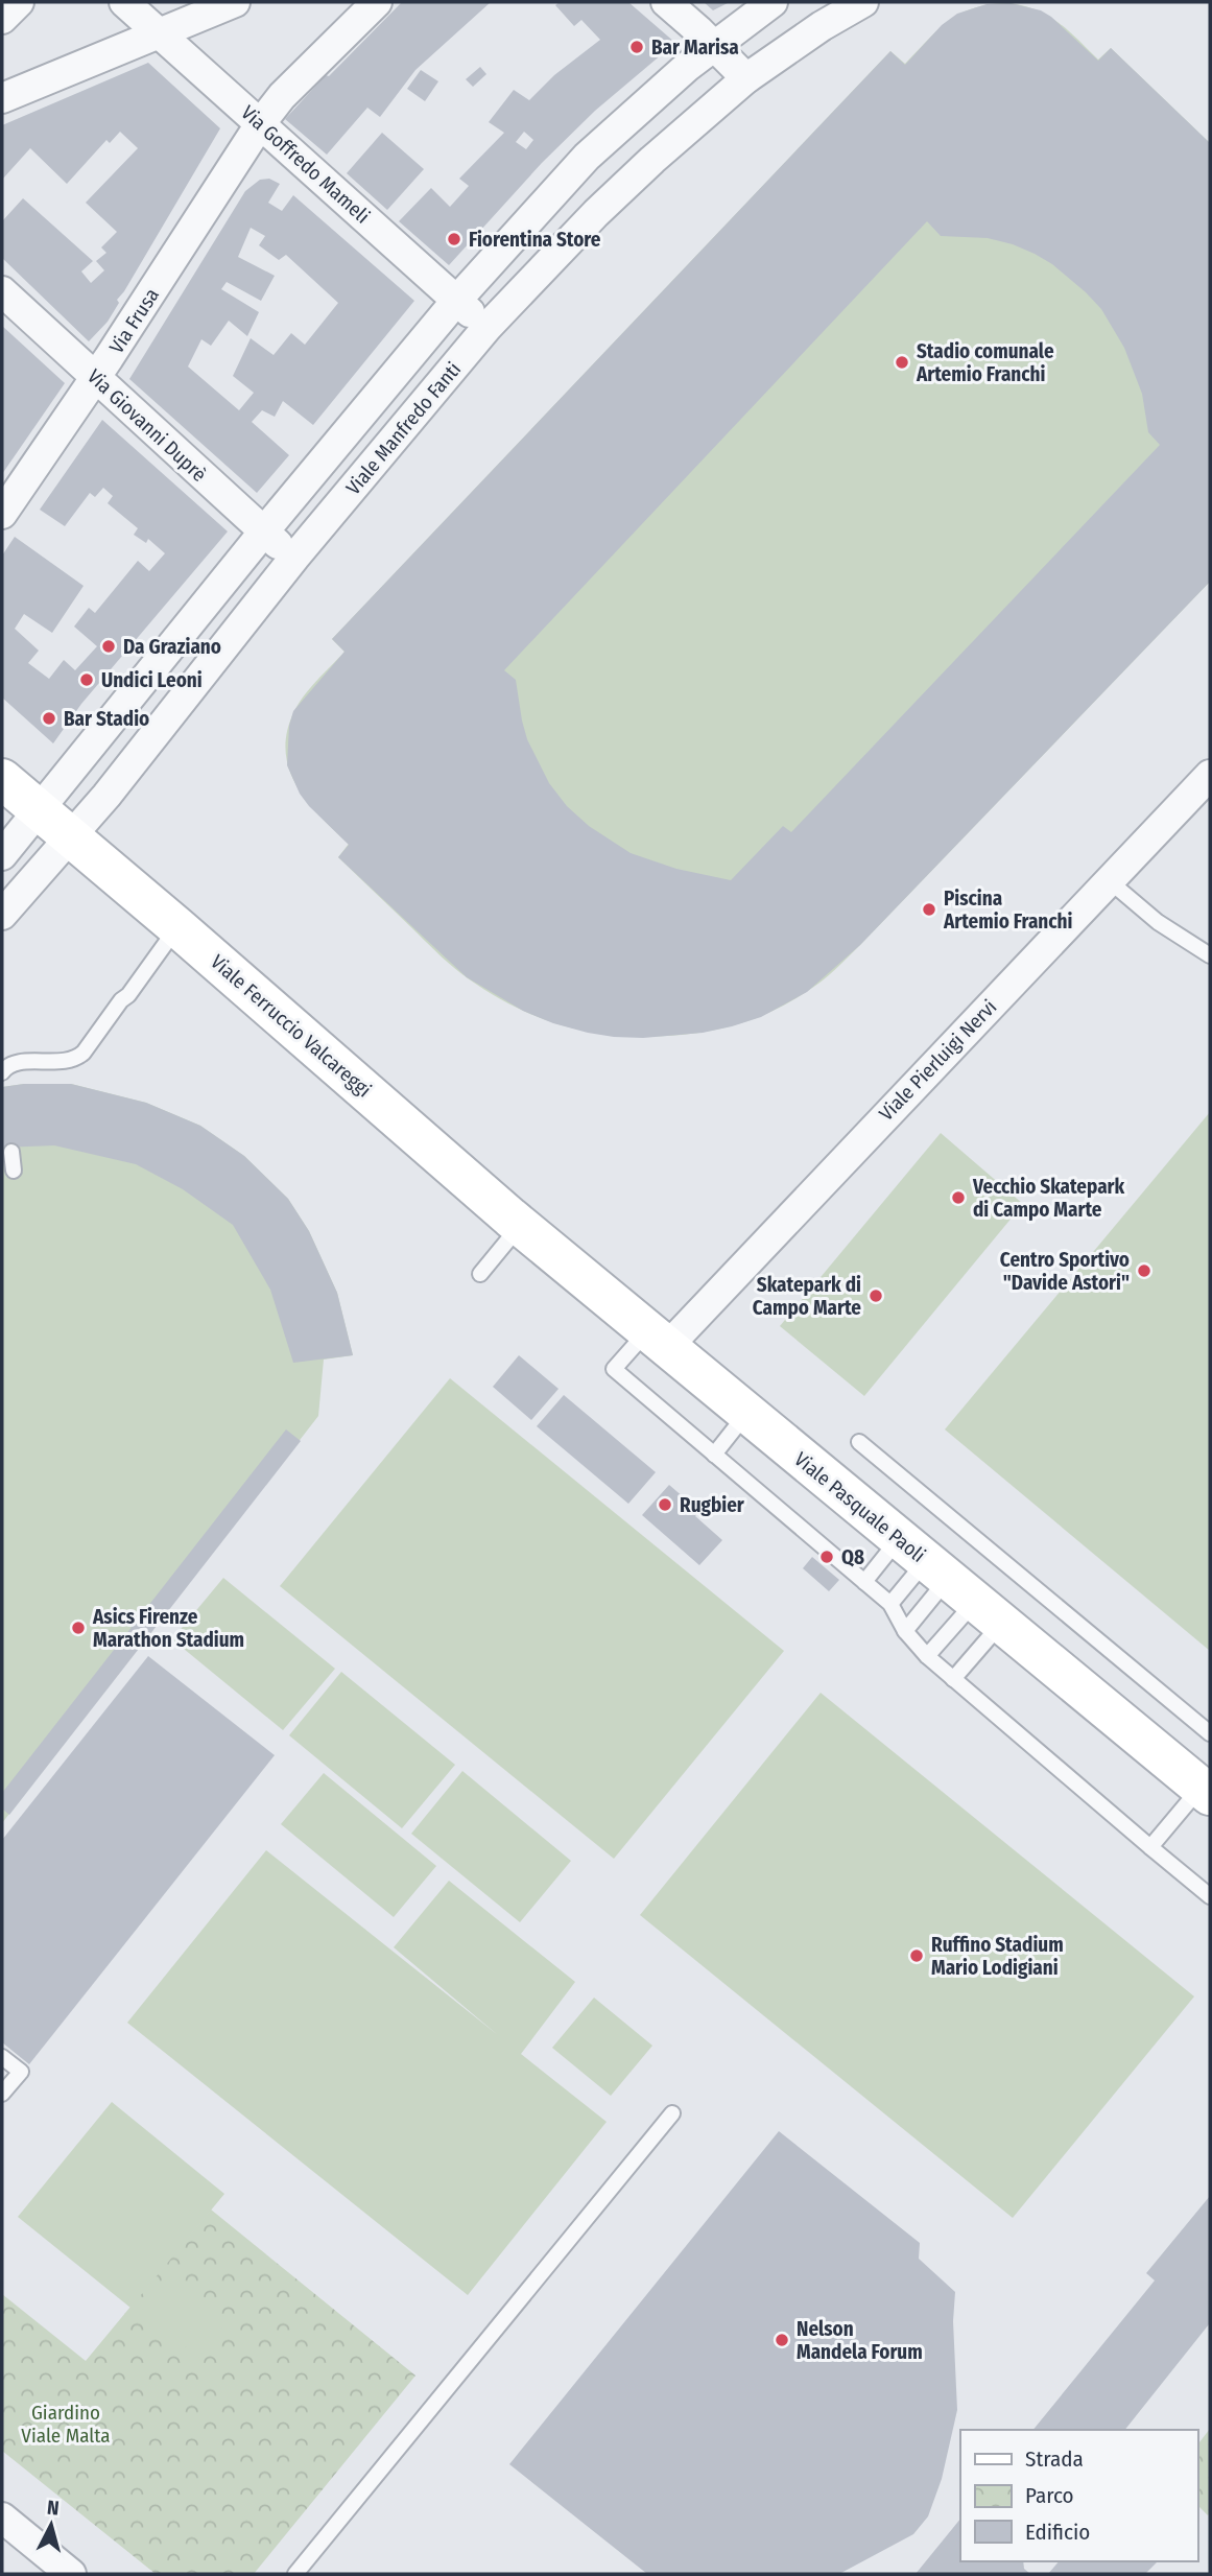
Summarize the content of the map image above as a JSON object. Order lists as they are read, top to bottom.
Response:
{
  "streets": {
    "street": [
      "Via Goffredo Mameli",
      "Via Frusa",
      "Via Giovanni Duprè",
      "Viale Manfredo Fanti",
      "Viale Ferruccio Valcareggi",
      "Viale Pierluigi Nervi",
      "Viale Pasquale Paoli"
    ]
  },
  "crossings": [
    ["Via Goffredo Mameli", "Via Frusa"],
    ["Via Goffredo Mameli", "Viale Manfredo Fanti"],
    ["Via Frusa", "Via Giovanni Duprè"],
    ["Via Giovanni Duprè", "Viale Manfredo Fanti"],
    ["Viale Manfredo Fanti", "Viale Ferruccio Valcareggi"],
    ["Viale Ferruccio Valcareggi", "Viale Pasquale Paoli"],
    ["Viale Pierluigi Nervi", "Viale Pasquale Paoli"]
  ],
  "parks": ["Giardino Viale Malta"],
  "places": [
    "Bar Marisa",
    "Fiorentina Store",
    "Stadio comunale Artemio Franchi",
    "Da Graziano",
    "Undici Leoni",
    "Bar Stadio",
    "Piscina Artemio Franchi",
    "Vecchio Skatepark di Campo Marte",
    "Centro Sportivo \"Davide Astori\"",
    "Skatepark di Campo Marte",
    "Rugbier",
    "Q8",
    "Asics Firenze Marathon Stadium",
    "Ruffino Stadium Mario Lodigiani",
    "Nelson Mandela Forum"
  ],
  "legend": ["Strada", "Parco", "Edificio"],
  "north": "top"
}
